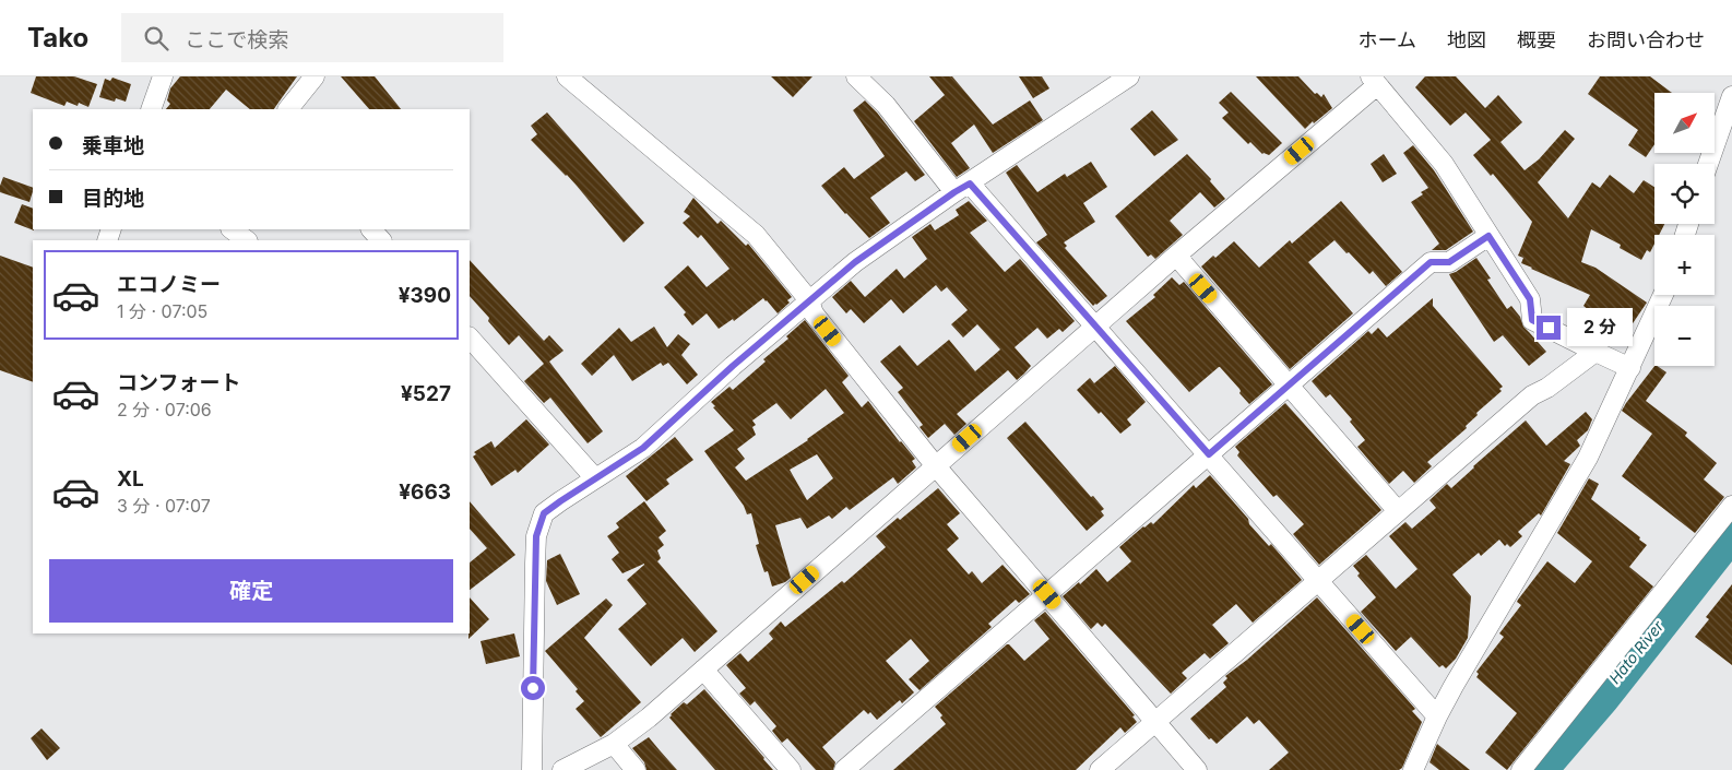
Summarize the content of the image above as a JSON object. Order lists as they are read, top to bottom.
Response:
{
  "water": ["Hato River"],
  "north": "top right",
  "page": {
    "header": "Tako",
    "search": "ここで検索",
    "nav": [
      "ホーム",
      "地図",
      "概要",
      "お問い合わせ"
    ],
    "map_buttons": ["+", "−"],
    "banner": ["乗車地", "目的地"],
    "list": [
      {
        "name": "エコノミー",
        "note": "1 分 · 07:05",
        "value": "¥390"
      },
      {
        "name": "コンフォート",
        "note": "2 分 · 07:06",
        "value": "¥527"
      },
      {
        "name": "XL",
        "note": "3 分 · 07:07",
        "value": "¥663"
      }
    ],
    "bubble": "2 分",
    "buttons": "確定"
  }
}
